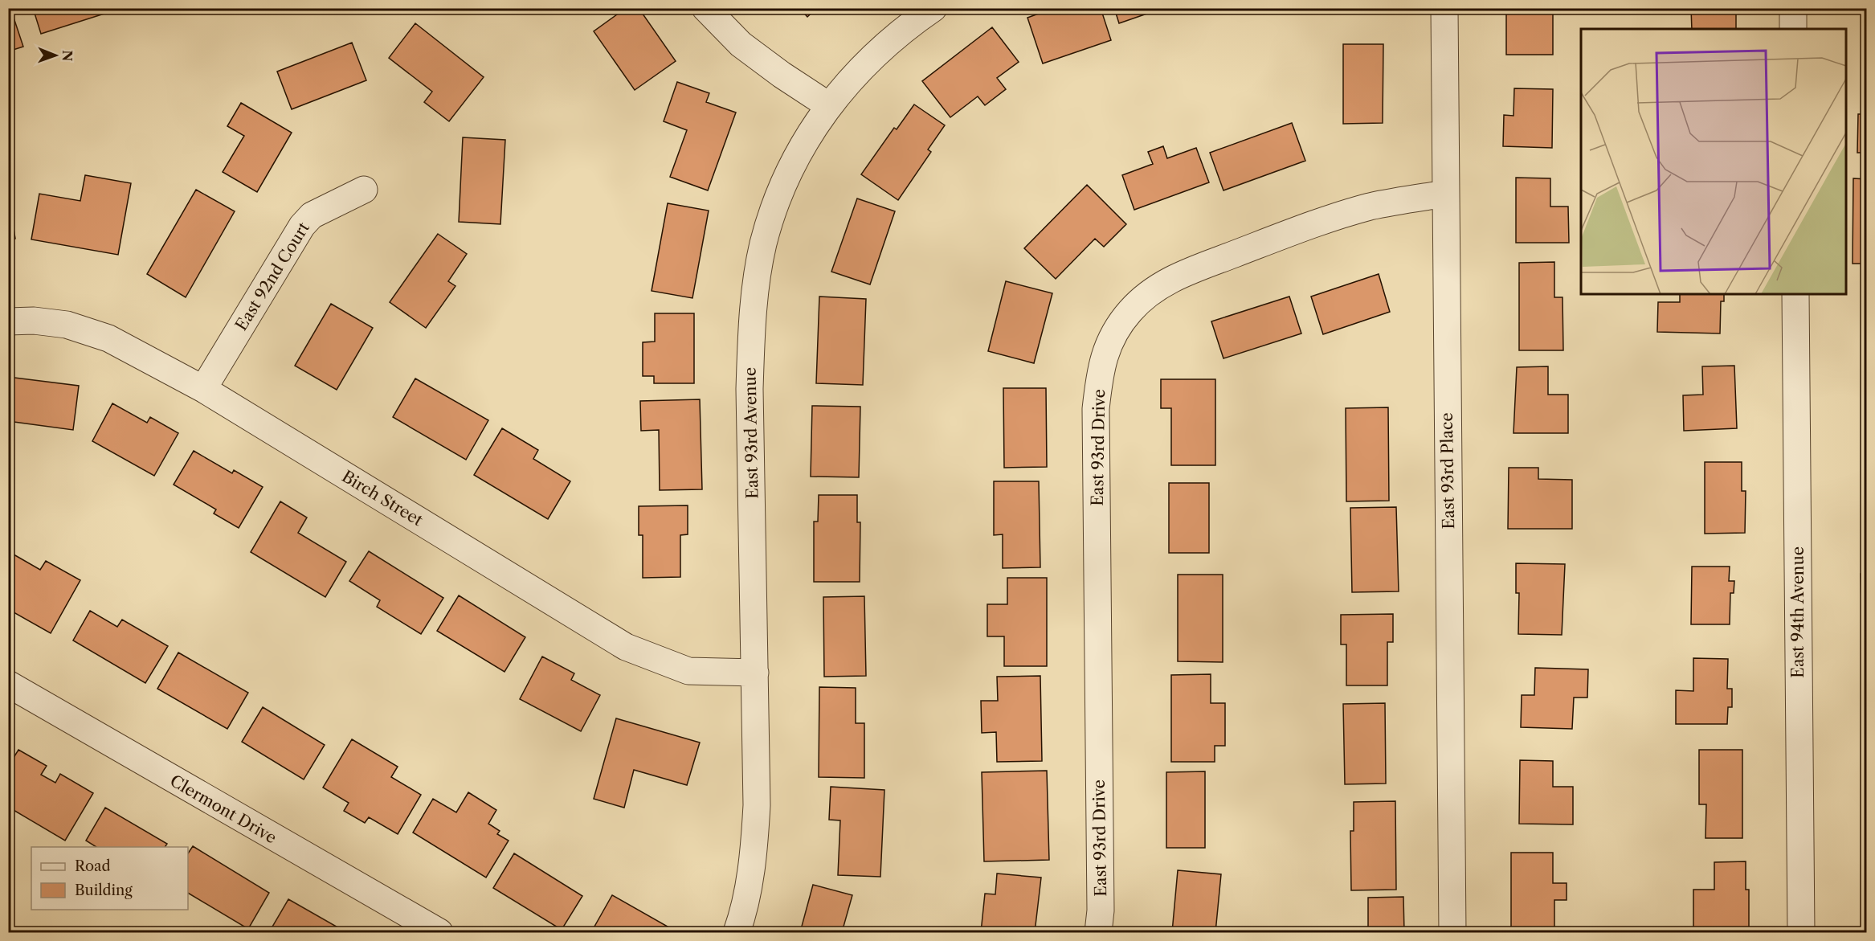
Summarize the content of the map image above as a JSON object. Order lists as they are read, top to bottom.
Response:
{
  "streets": {
    "street": [
      "East 92nd Court",
      "East 93rd Avenue",
      "East 93rd Drive",
      "East 93rd Place",
      "Birch Street",
      "East 94th Avenue",
      "Clermont Drive"
    ]
  },
  "crossings": [
    ["East 92nd Court", "Birch Street"],
    ["East 93rd Avenue", "Birch Street"],
    ["East 93rd Drive", "East 93rd Place"]
  ],
  "legend": ["Road", "Building"],
  "north": "right"
}
